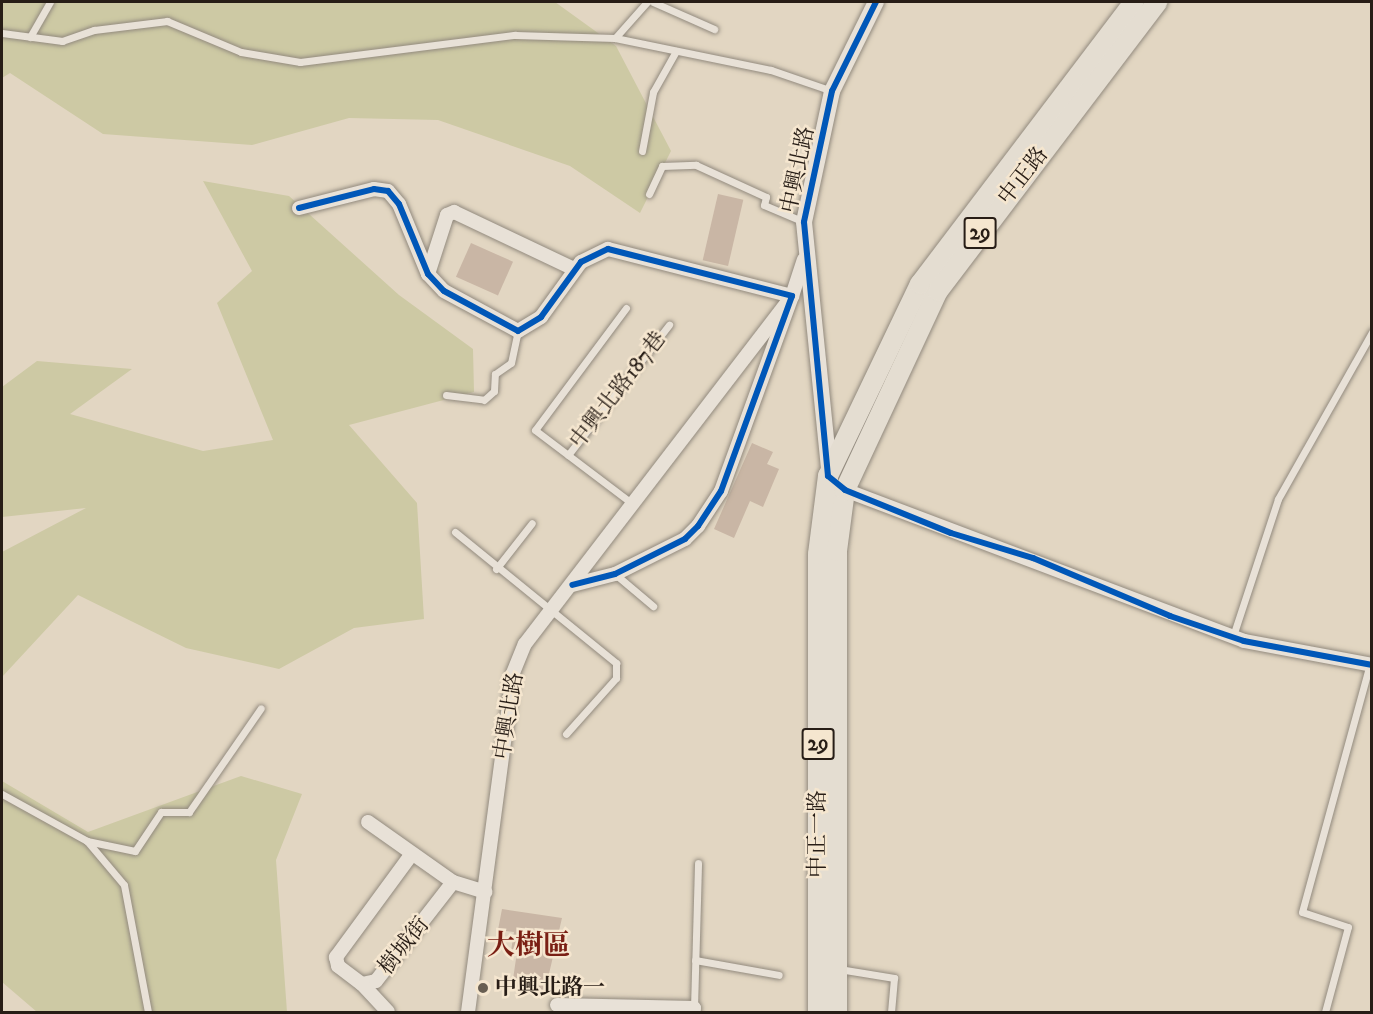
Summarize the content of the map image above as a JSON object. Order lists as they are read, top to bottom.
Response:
{
  "streets": {
    "main road": ["中正路", "29", "中正一路"],
    "street": ["中興北路", "樹城街"],
    "lane": ["中興北路187巷"]
  },
  "crossings": [
    ["中興北路", "中正路"],
    ["中興北路", "中興北路187巷"],
    ["中興北路", "中正一路"],
    ["中正路", "中正一路"]
  ],
  "districts": ["大樹區"],
  "places": ["中興北路一"]
}
